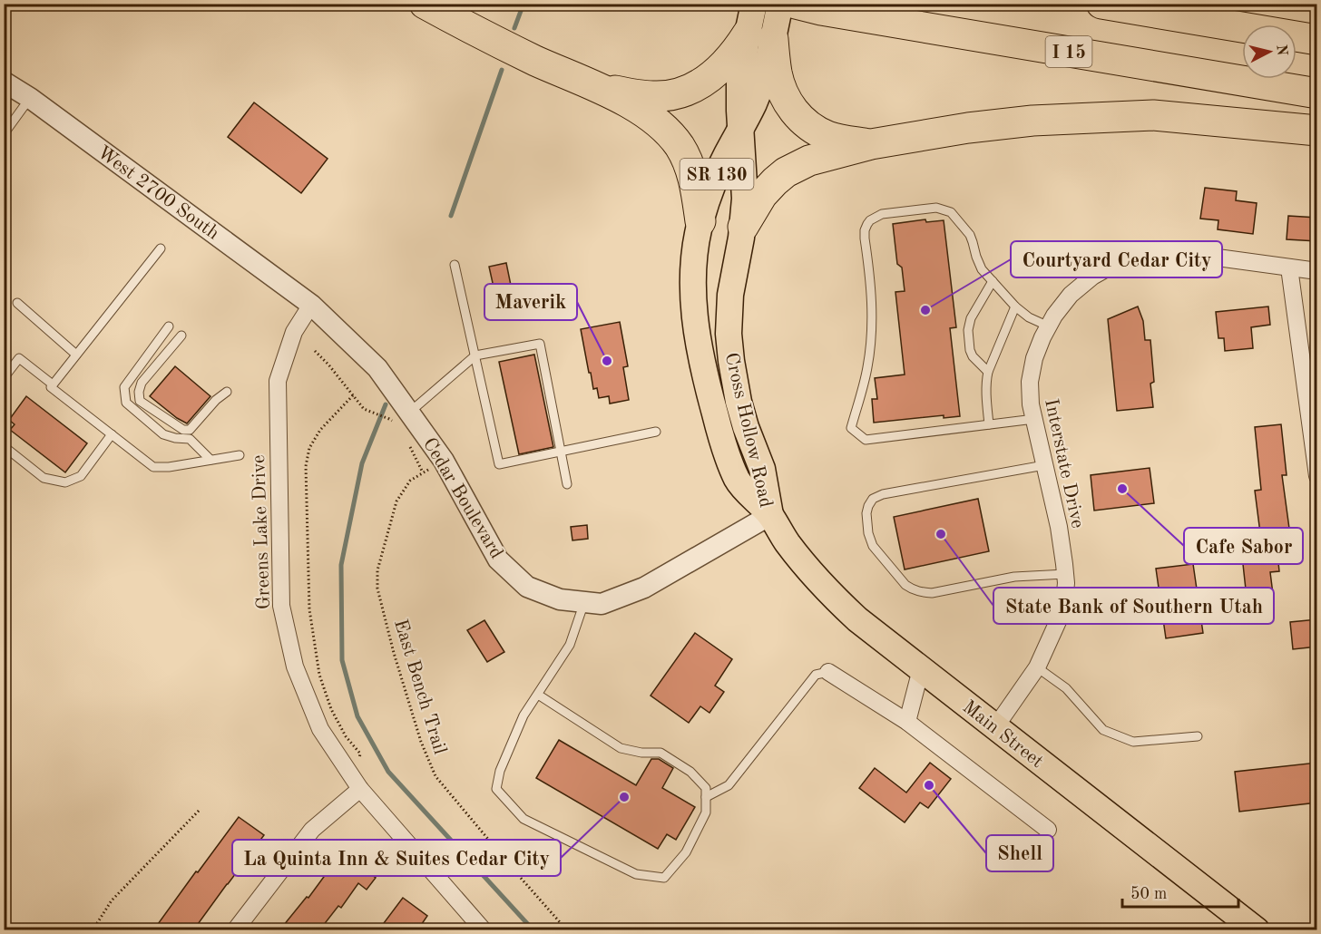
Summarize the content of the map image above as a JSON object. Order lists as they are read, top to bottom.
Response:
{
  "streets": {
    "highway": ["I 15"],
    "main road": ["SR 130", "Cross Hollow Road", "Main Street"],
    "street": [
      "West 2700 South",
      "Interstate Drive",
      "Cedar Boulevard",
      "Greens Lake Drive"
    ],
    "path": ["East Bench Trail"]
  },
  "crossings": [
    ["West 2700 South", "Cedar Boulevard"],
    ["West 2700 South", "Greens Lake Drive"],
    ["Cross Hollow Road", "Cedar Boulevard"],
    ["Cross Hollow Road", "Main Street"],
    ["Interstate Drive", "Main Street"],
    ["Cedar Boulevard", "Greens Lake Drive"],
    ["Cedar Boulevard", "East Bench Trail"],
    ["Cedar Boulevard", "Main Street"]
  ],
  "places": [
    "Courtyard Cedar City",
    "Maverik",
    "Cafe Sabor",
    "State Bank of Southern Utah",
    "Shell",
    "La Quinta Inn & Suites Cedar City"
  ],
  "scale_bar": "50 m",
  "north": "right"
}
